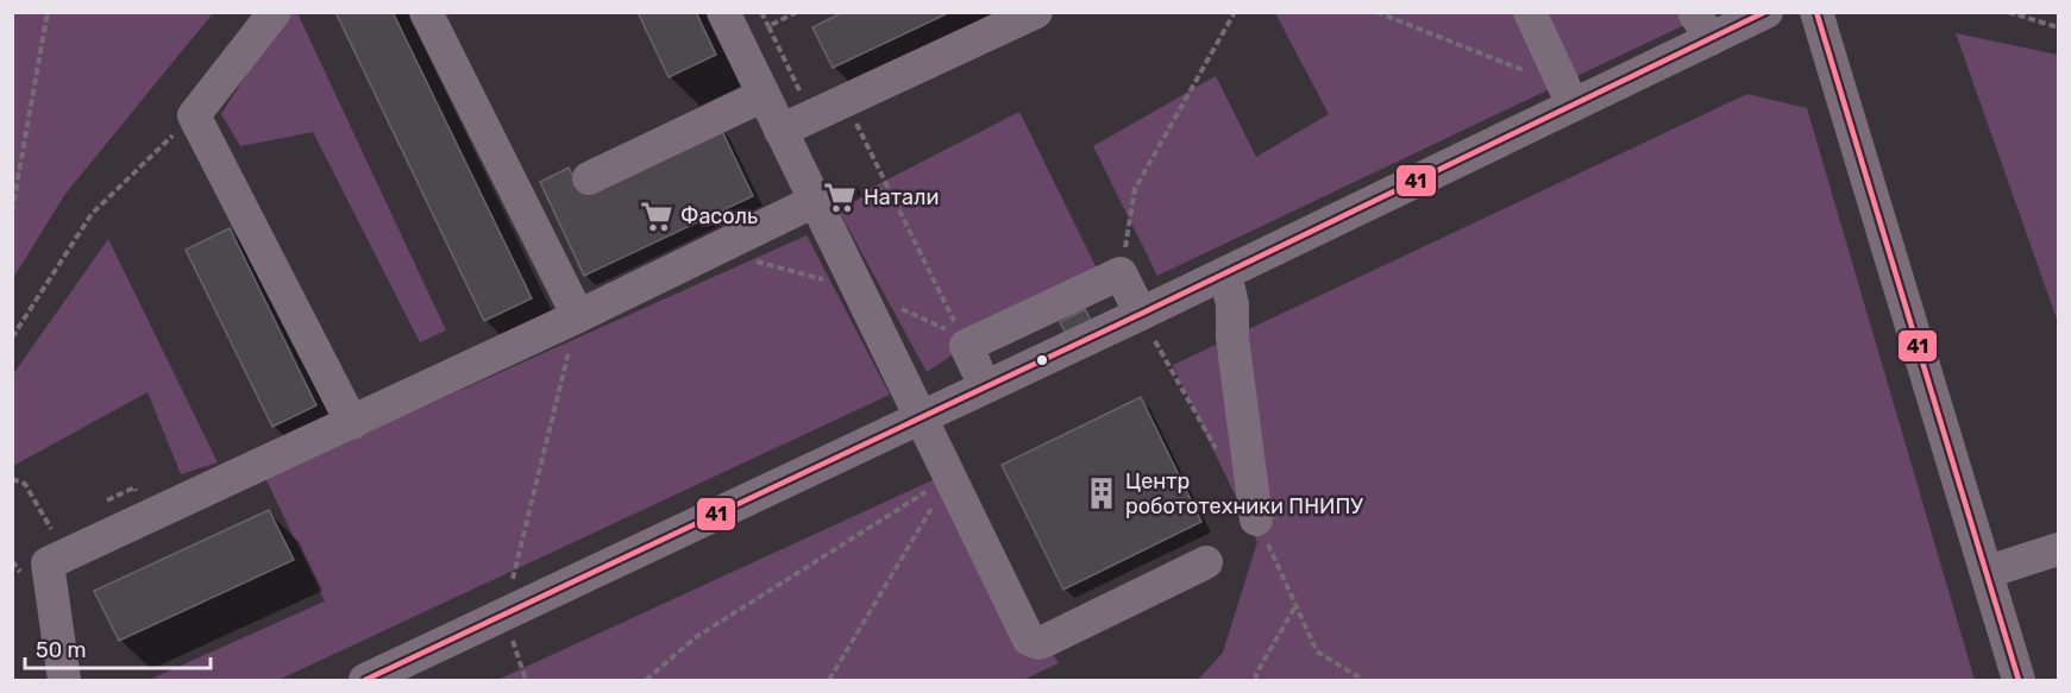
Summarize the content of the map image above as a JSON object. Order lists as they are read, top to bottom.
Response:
{
  "places": {
    "supermarket": ["Натали", "Фасоль"],
    "building": ["Центр робототехники ПНИПУ"]
  },
  "lines": ["transit line 41"],
  "scale_bar": "50 m"
}
